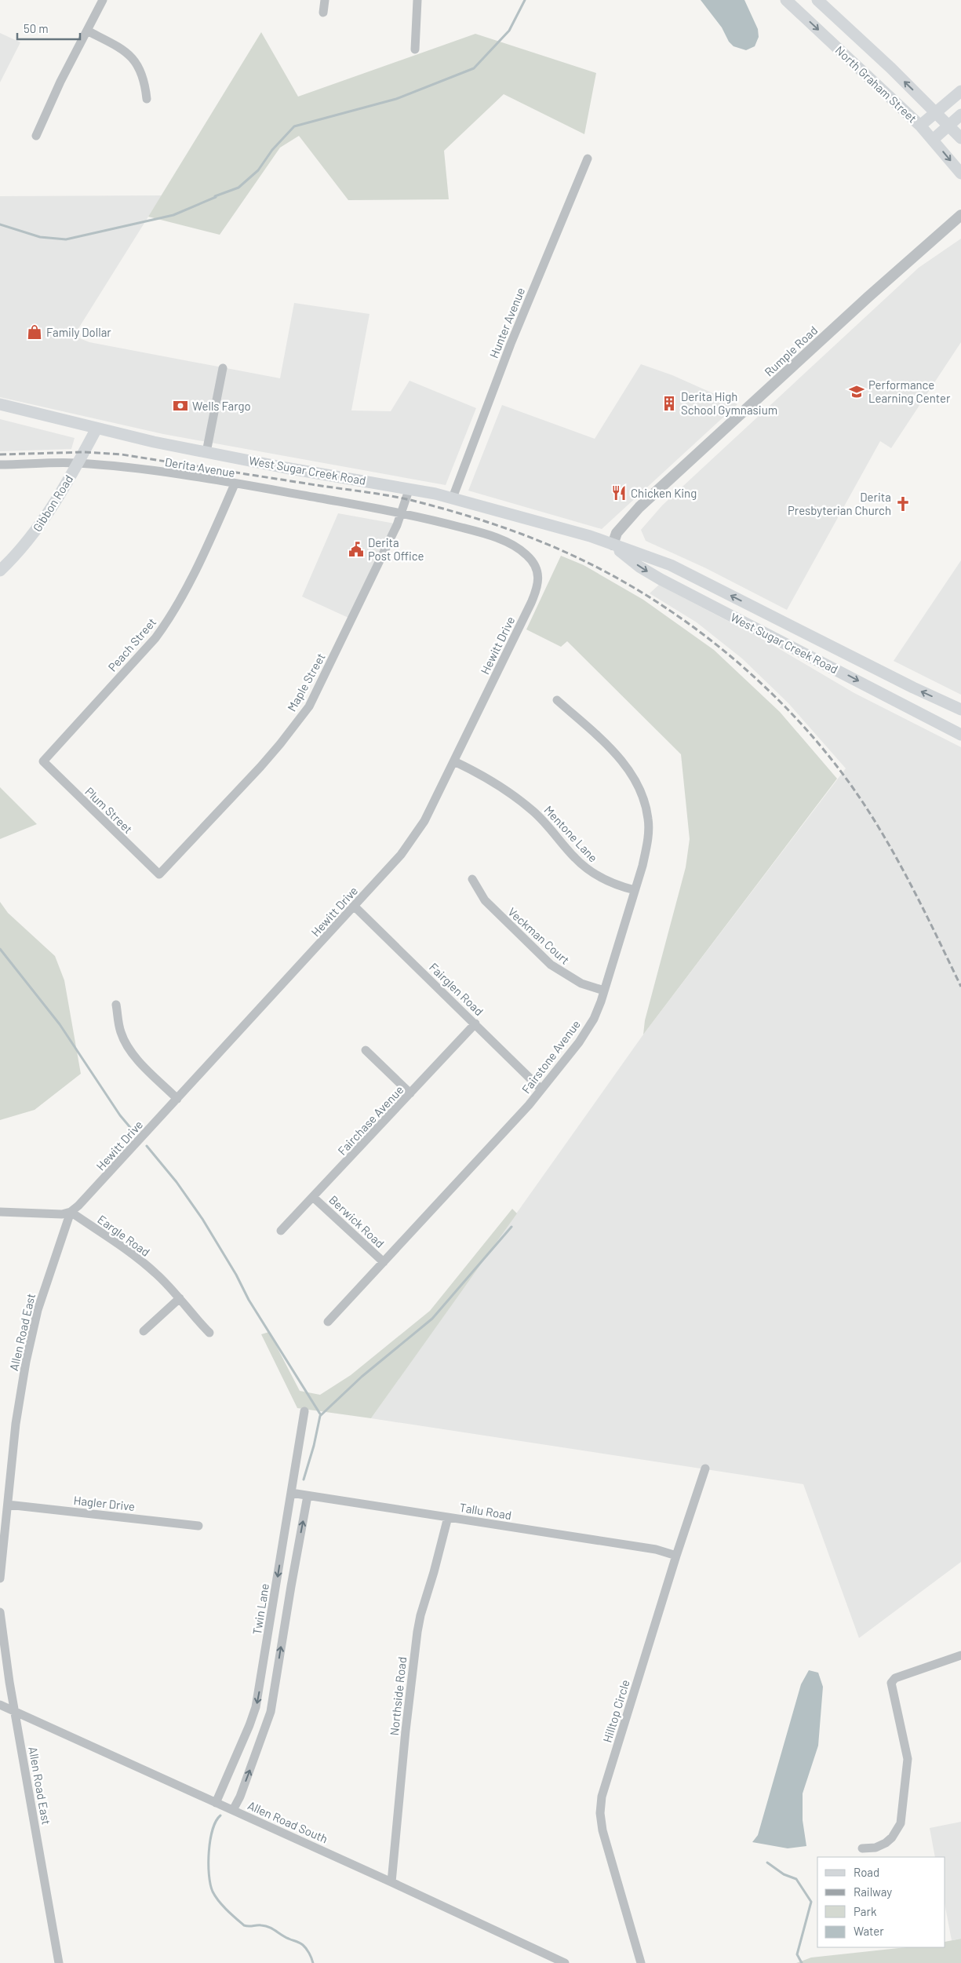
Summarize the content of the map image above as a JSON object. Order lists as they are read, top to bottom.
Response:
{
  "streets": {
    "main road": ["North Graham Street", "West Sugar Creek Road", "Gibbon Road"],
    "street": [
      "Hunter Avenue",
      "Rumple Road",
      "Derita Avenue",
      "Peach Street",
      "Hewitt Drive",
      "Maple Street",
      "Plum Street",
      "Mentone Lane",
      "Veckman Court",
      "Fairglen Road",
      "Fairstone Avenue",
      "Fairchase Avenue",
      "Berwick Road",
      "Eargle Road",
      "Allen Road East",
      "Hagler Drive",
      "Tallu Road",
      "Twin Lane",
      "Northside Road",
      "Hilltop Circle",
      "Allen Road South"
    ]
  },
  "crossings": [
    ["Hunter Avenue", "West Sugar Creek Road"],
    ["Rumple Road", "West Sugar Creek Road"],
    ["Derita Avenue", "Gibbon Road"],
    ["Derita Avenue", "Peach Street"],
    ["Derita Avenue", "Hewitt Drive"],
    ["Derita Avenue", "Maple Street"],
    ["West Sugar Creek Road", "Gibbon Road"],
    ["West Sugar Creek Road", "Maple Street"],
    ["Peach Street", "Plum Street"],
    ["Hewitt Drive", "Mentone Lane"],
    ["Hewitt Drive", "Fairglen Road"],
    ["Hewitt Drive", "Eargle Road"],
    ["Hewitt Drive", "Allen Road East"],
    ["Maple Street", "Plum Street"],
    ["Mentone Lane", "Fairstone Avenue"],
    ["Veckman Court", "Fairstone Avenue"],
    ["Fairglen Road", "Fairstone Avenue"],
    ["Fairglen Road", "Fairchase Avenue"],
    ["Fairstone Avenue", "Berwick Road"],
    ["Fairchase Avenue", "Berwick Road"],
    ["Eargle Road", "Allen Road East"],
    ["Allen Road East", "Hagler Drive"],
    ["Allen Road East", "Allen Road South"],
    ["Tallu Road", "Twin Lane"],
    ["Tallu Road", "Northside Road"],
    ["Tallu Road", "Hilltop Circle"],
    ["Twin Lane", "Allen Road South"],
    ["Northside Road", "Allen Road South"]
  ],
  "places": {
    "shop": ["Family Dollar"],
    "school or university": ["Performance Learning Center"],
    "building": ["Derita High School Gymnasium"],
    "bank": ["Wells Fargo"],
    "restaurant": ["Chicken King"],
    "church": ["Derita Presbyterian Church"],
    "public building": ["Derita Post Office"]
  },
  "legend": [
    "Road",
    "Railway",
    "Park",
    "Water"
  ],
  "scale_bar": "50 m"
}
